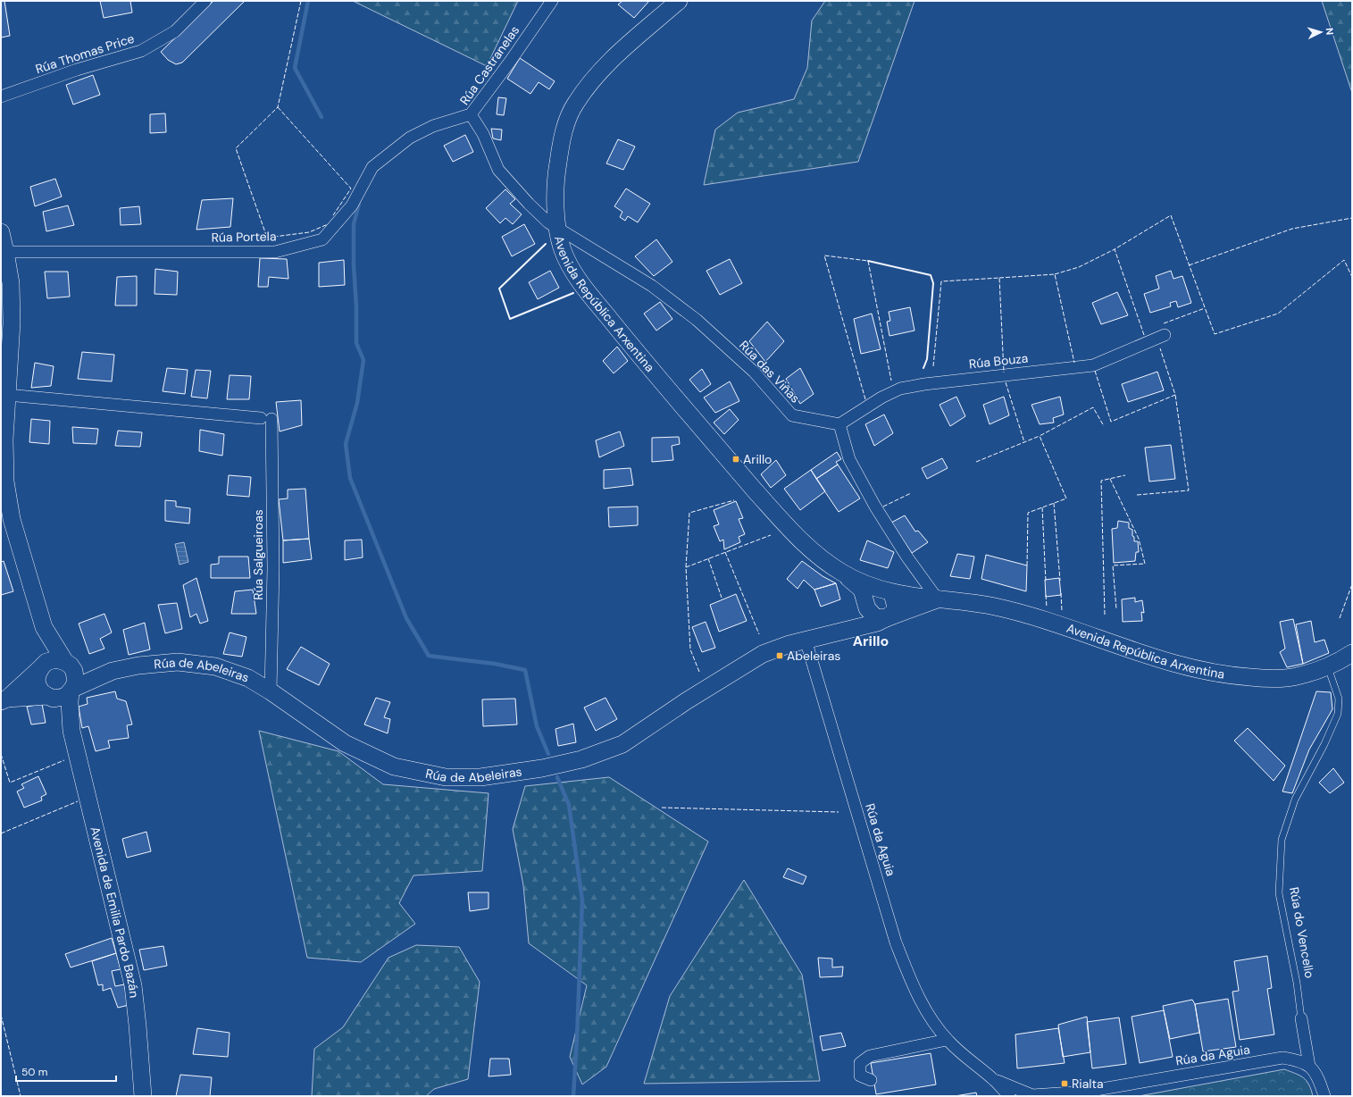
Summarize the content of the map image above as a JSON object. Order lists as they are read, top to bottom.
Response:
{
  "streets": {
    "street": [
      "Rúa Thomas Price",
      "Rúa Castranelas",
      "Rúa Portela",
      "Avenida República Arxentina",
      "Rúa Bouza",
      "Rúa das Viñas",
      "Rúa Salgueiroas",
      "Rúa de Abeleiras",
      "Rúa da Aguia",
      "Avenida de Emilia Pardo Bazán",
      "Rúa do Vencello"
    ]
  },
  "crossings": [
    ["Rúa Castranelas", "Rúa Portela"],
    ["Rúa Castranelas", "Avenida República Arxentina"],
    ["Rúa Castranelas", "Rúa das Viñas"],
    ["Avenida República Arxentina", "Rúa das Viñas"],
    ["Avenida República Arxentina", "Rúa de Abeleiras"],
    ["Avenida República Arxentina", "Rúa do Vencello"],
    ["Rúa Bouza", "Rúa das Viñas"],
    ["Rúa Salgueiroas", "Rúa de Abeleiras"],
    ["Rúa de Abeleiras", "Rúa da Aguia"],
    ["Rúa de Abeleiras", "Avenida de Emilia Pardo Bazán"],
    ["Rúa da Aguia", "Rúa do Vencello"]
  ],
  "districts": ["Arillo"],
  "places": {
    "transit": ["Arillo", "Abeleiras", "Rialta"]
  },
  "scale_bar": "50 m",
  "north": "right"
}
